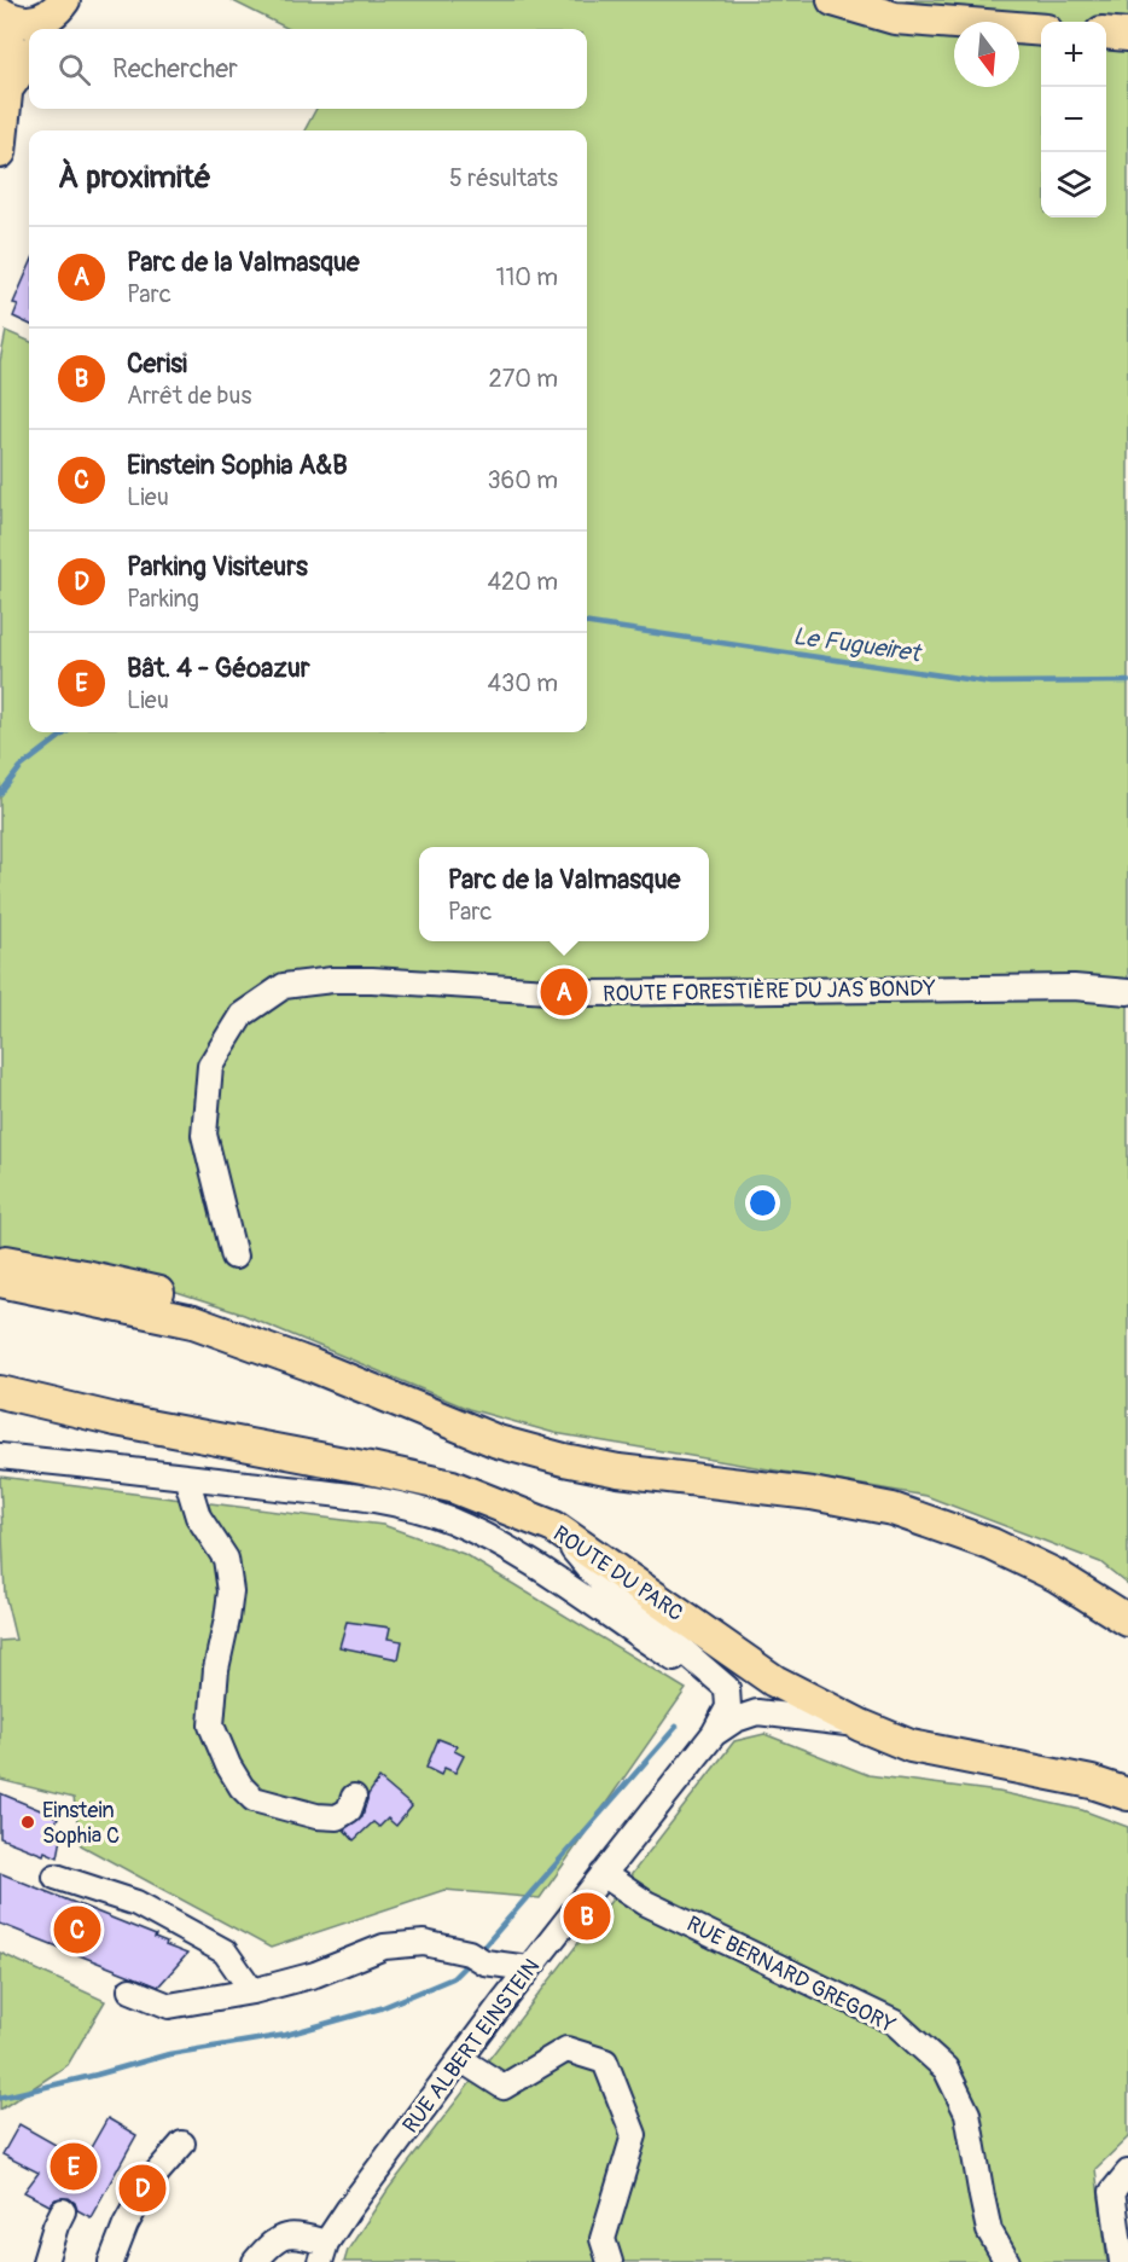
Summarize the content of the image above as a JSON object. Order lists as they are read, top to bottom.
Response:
{
  "streets": {
    "main road": ["ROUTE DU PARC"],
    "street": ["ROUTE FORESTIÈRE DU JAS BONDY", "RUE BERNARD GREGORY", "RUE ALBERT EINSTEIN"]
  },
  "crossings": [
    ["ROUTE DU PARC", "RUE ALBERT EINSTEIN"],
    ["RUE BERNARD GREGORY", "RUE ALBERT EINSTEIN"]
  ],
  "water": ["Le Fugueiret"],
  "places": ["Einstein Sophia C"],
  "north": "bottom",
  "page": {
    "map_buttons": ["+", "−"],
    "search": "Rechercher",
    "heading": ["À proximité", "5 résultats"],
    "list": [
      {
        "mark": "A",
        "name": "Parc de la Valmasque",
        "note": "Parc",
        "value": "110 m"
      },
      {
        "mark": "B",
        "name": "Cerisi",
        "note": "Arrêt de bus",
        "value": "270 m"
      },
      {
        "mark": "C",
        "name": "Einstein Sophia A&B",
        "note": "Lieu",
        "value": "360 m"
      },
      {
        "mark": "D",
        "name": "Parking Visiteurs",
        "note": "Parking",
        "value": "420 m"
      },
      {
        "mark": "E",
        "name": "Bât. 4 - Géoazur",
        "note": "Lieu",
        "value": "430 m"
      }
    ],
    "popup": ["Parc de la Valmasque", "Parc"],
    "pins": [
      "A",
      "B",
      "C",
      "E",
      "D"
    ]
  }
}
